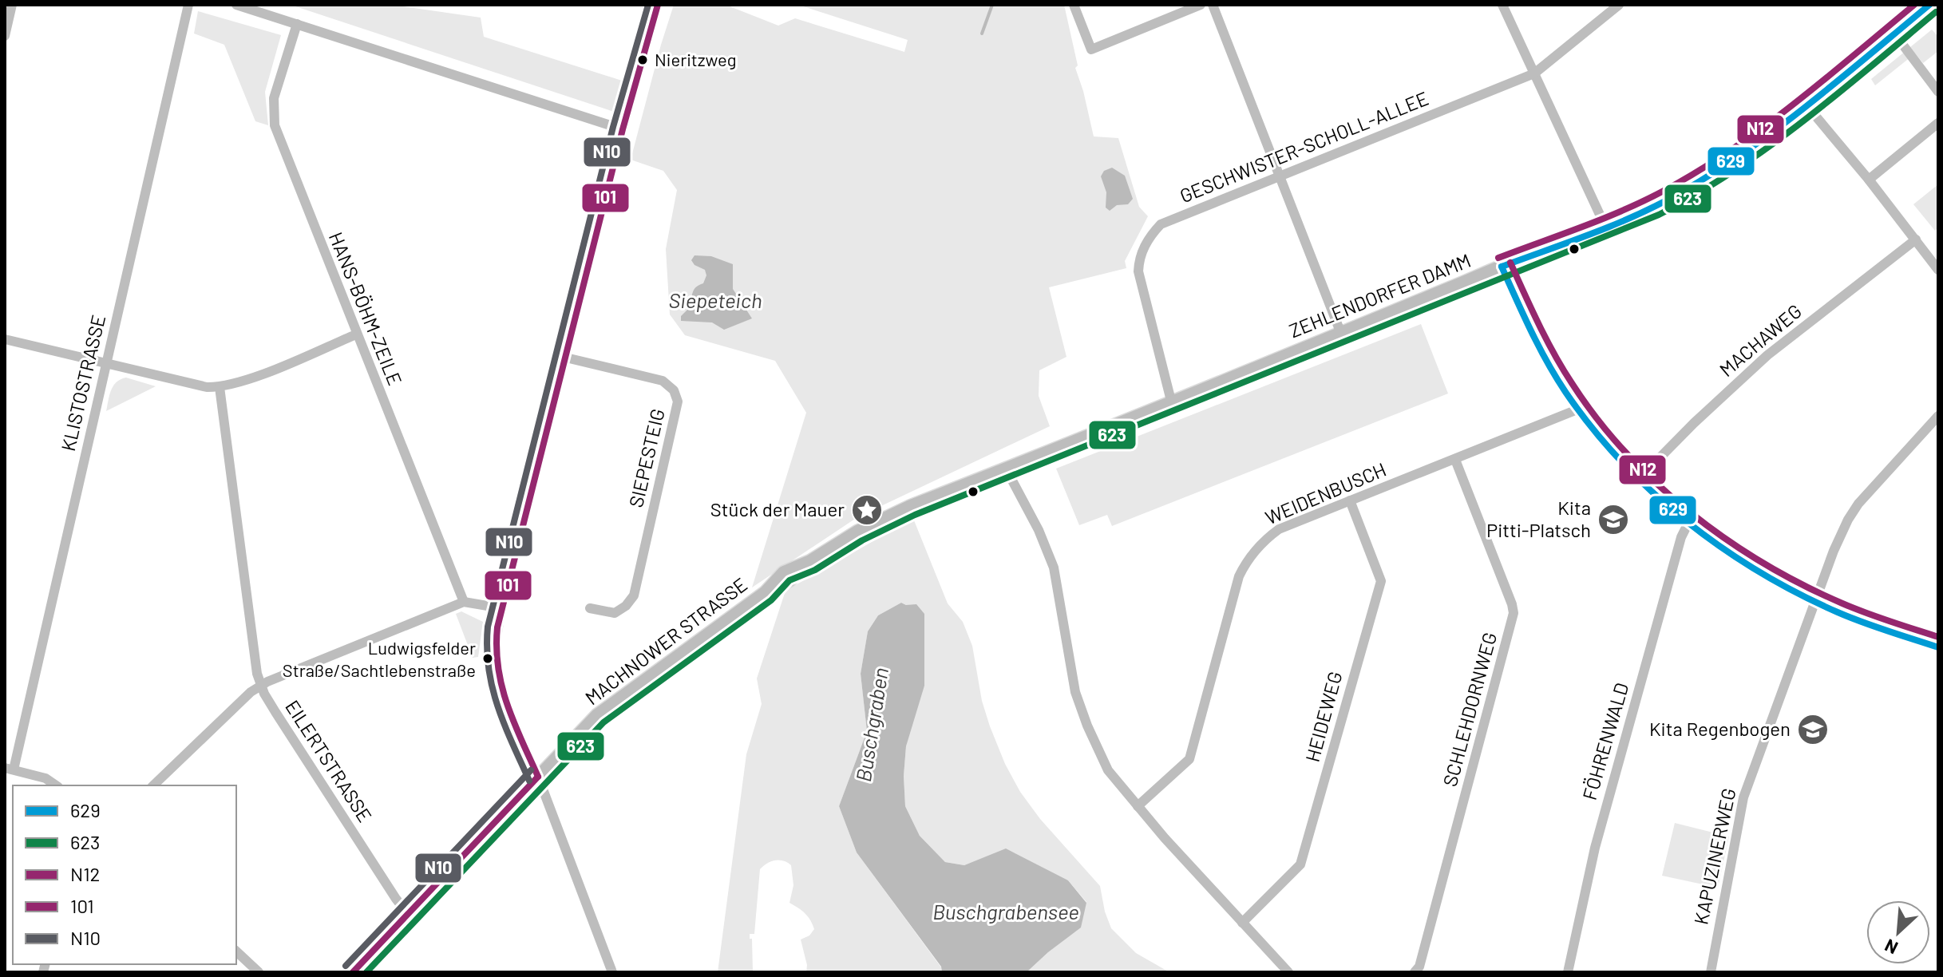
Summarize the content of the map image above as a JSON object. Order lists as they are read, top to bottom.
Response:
{
  "streets": {
    "main road": ["ZEHLENDORFER DAMM", "MACHNOWER STRASSE"],
    "street": [
      "GESCHWISTER-SCHOLL-ALLEE",
      "HANS-BÖHM-ZEILE",
      "MACHAWEG",
      "KLISTOSTRASSE",
      "SIEPESTEIG",
      "WEIDENBUSCH",
      "SCHLEHDORNWEG",
      "HEIDEWEG",
      "FÖHRENWALD",
      "EILERTSTRASSE",
      "KAPUZINERWEG"
    ]
  },
  "crossings": [
    ["GESCHWISTER-SCHOLL-ALLEE", "ZEHLENDORFER DAMM"],
    ["ZEHLENDORFER DAMM", "MACHNOWER STRASSE"],
    ["WEIDENBUSCH", "SCHLEHDORNWEG"],
    ["WEIDENBUSCH", "HEIDEWEG"],
    ["MACHNOWER STRASSE", "EILERTSTRASSE"]
  ],
  "water": ["Siepeteich", "Buschgraben", "Buschgrabensee"],
  "places": {
    "other": ["Nieritzweg", "Ludwigsfelder Straße/Sachtlebenstraße"],
    "place": ["Stück der Mauer"],
    "school or university": ["Kita Pitti-Platsch", "Kita Regenbogen"]
  },
  "lines": [
    "transit line 629",
    "transit line N12",
    "transit line 101",
    "transit line N10",
    "transit line 623"
  ],
  "legend": [
    "629",
    "623",
    "N12",
    "101",
    "N10"
  ],
  "north": "bottom left"
}
